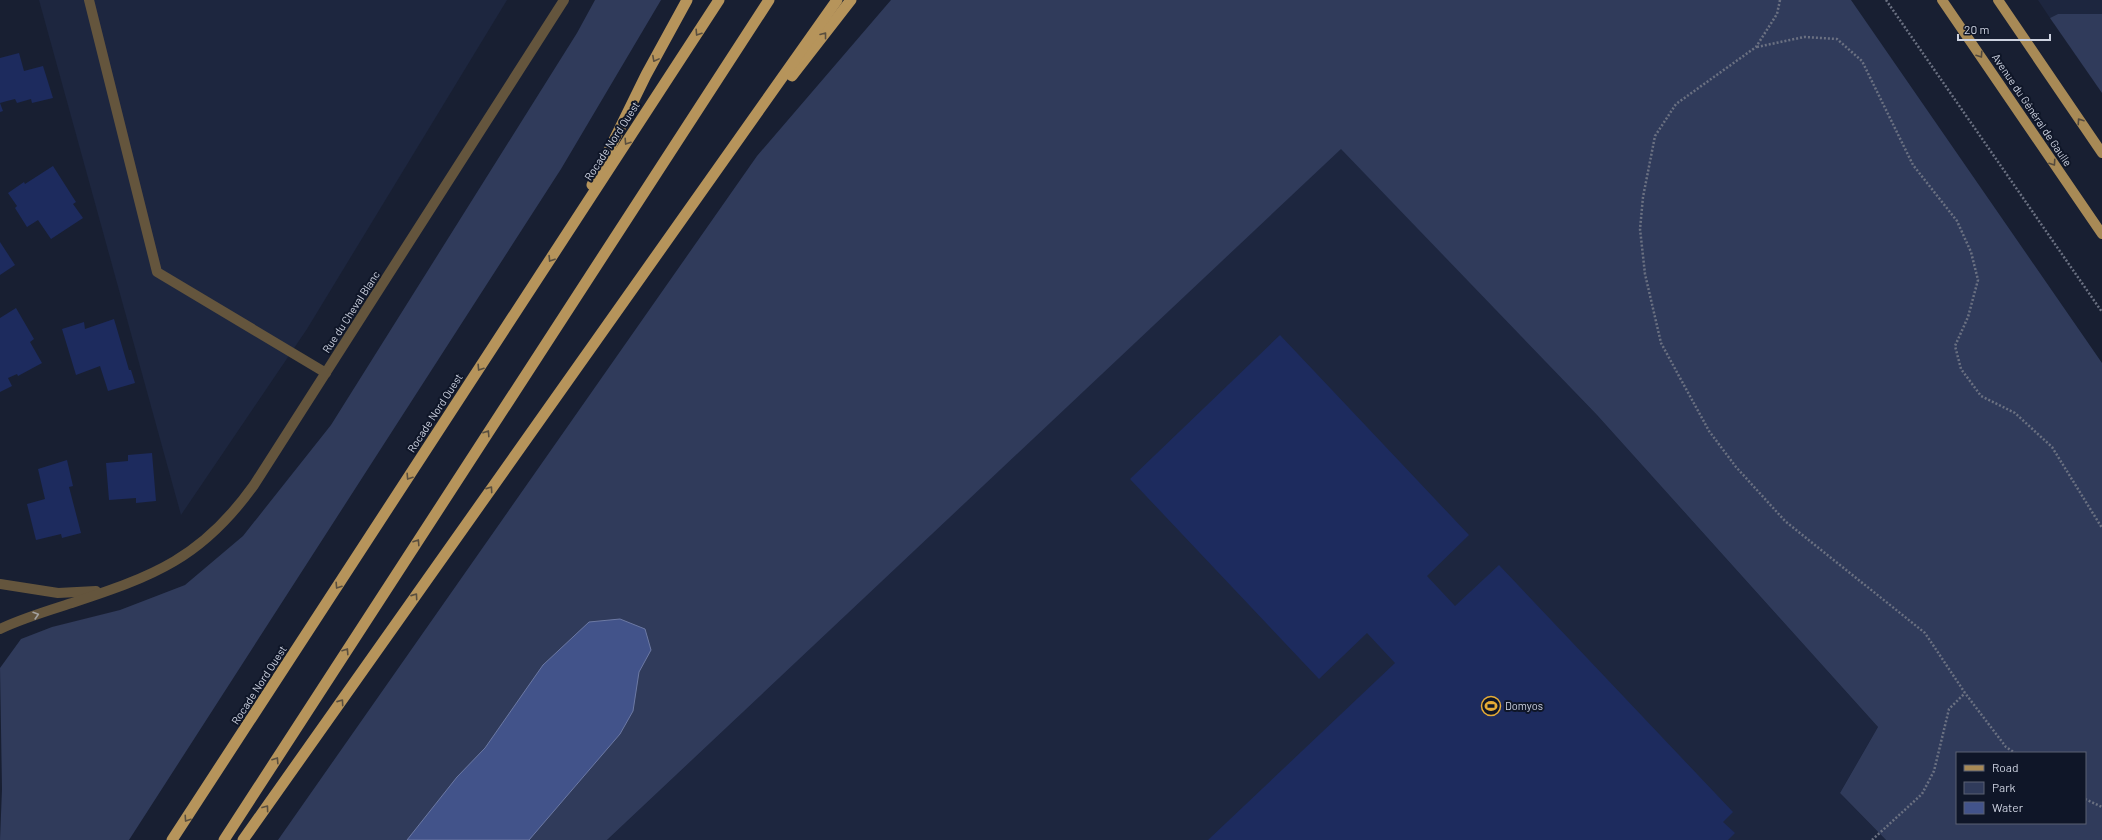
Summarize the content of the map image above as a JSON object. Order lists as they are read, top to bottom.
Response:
{
  "streets": {
    "highway": ["Rocade Nord Ouest"],
    "main road": ["Avenue du Général de Gaulle"],
    "street": ["Rue du Cheval Blanc"]
  },
  "places": {
    "sports": ["Domyos"]
  },
  "legend": ["Road", "Park", "Water"],
  "scale_bar": "20 m"
}
